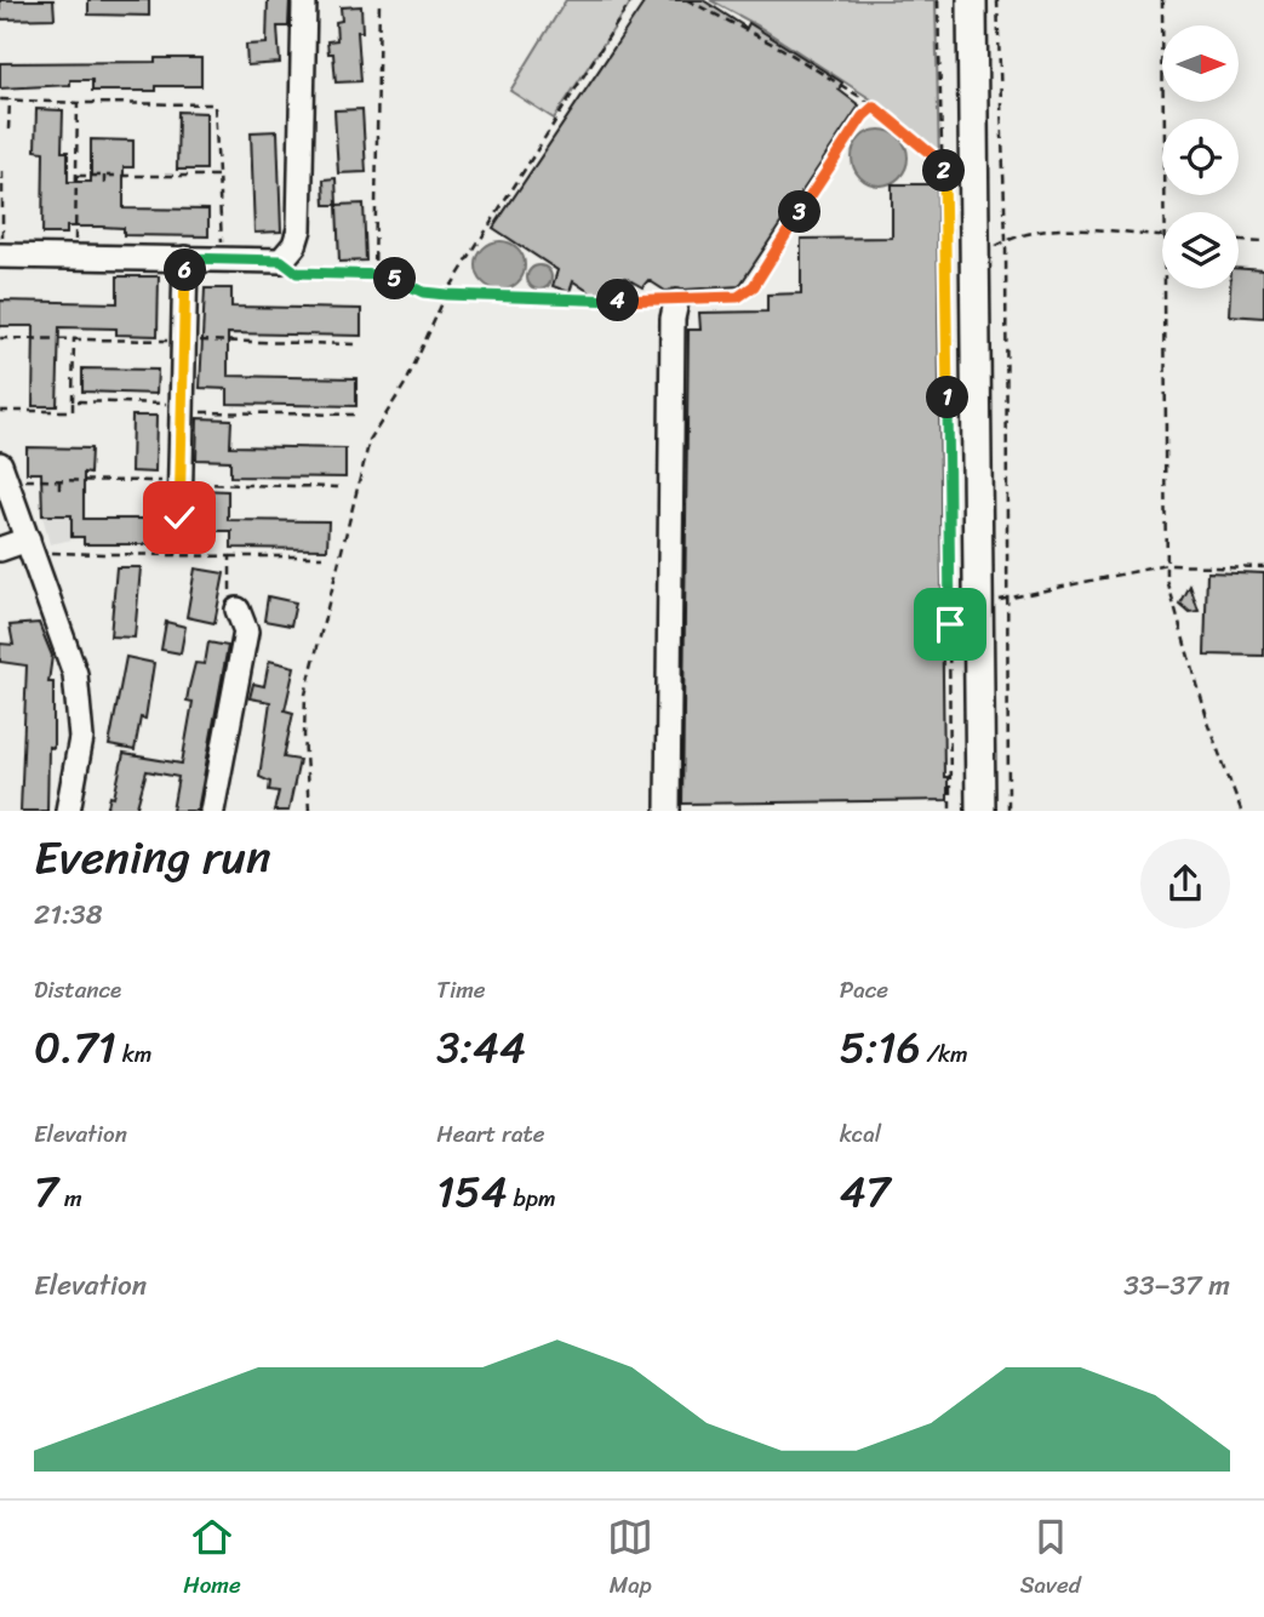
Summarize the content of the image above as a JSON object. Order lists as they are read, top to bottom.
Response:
{
  "north": "right",
  "page": {
    "pins": [
      "2",
      "3",
      "6",
      "5",
      "4",
      "1"
    ],
    "heading": ["Evening run", "21:38"],
    "stats": [
      ["Distance", "0.71 km"],
      ["Time", "3:44"],
      ["Pace", "5:16 /km"],
      ["Elevation", "7 m"],
      ["Heart rate", "154 bpm"],
      ["kcal", "47"]
    ],
    "chart": ["Elevation", "33–37 m"],
    "tabs": ["Home", "Map", "Saved"]
  }
}
